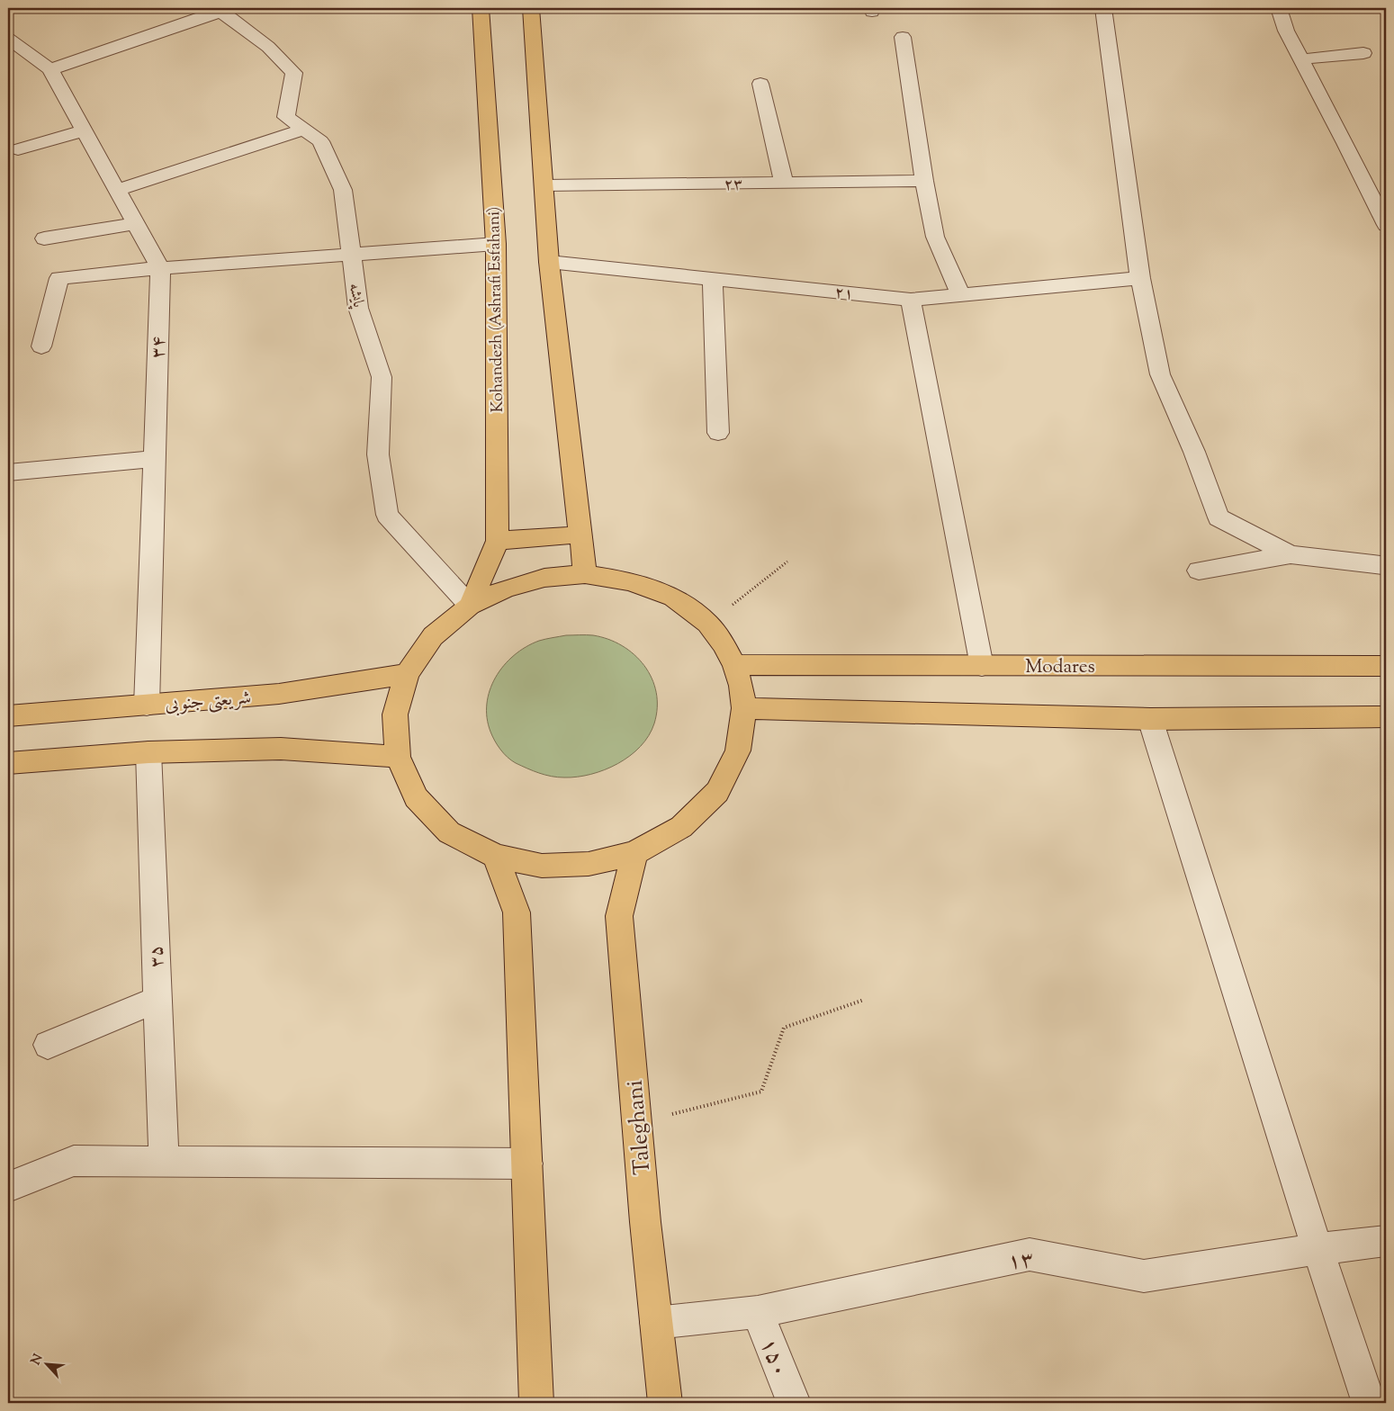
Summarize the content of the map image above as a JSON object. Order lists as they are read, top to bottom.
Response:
{
  "streets": {
    "main road": [
      "Kohandezh (Ashrafi Esfahani)",
      "Modares",
      "شریعتی جنوبی",
      "Taleghani"
    ],
    "street": [
      "۲۳",
      "۲۱",
      "پایشه",
      "۳۴",
      "۳۵",
      "۱۳",
      "۱۵۰"
    ]
  },
  "crossings": [
    ["پایشه", "Kohandezh (Ashrafi Esfahani)"],
    ["۳۴", "شریعتی جنوبی"],
    ["Taleghani", "۱۳"],
    ["۱۳", "۱۵۰"]
  ],
  "north": "top left"
}
